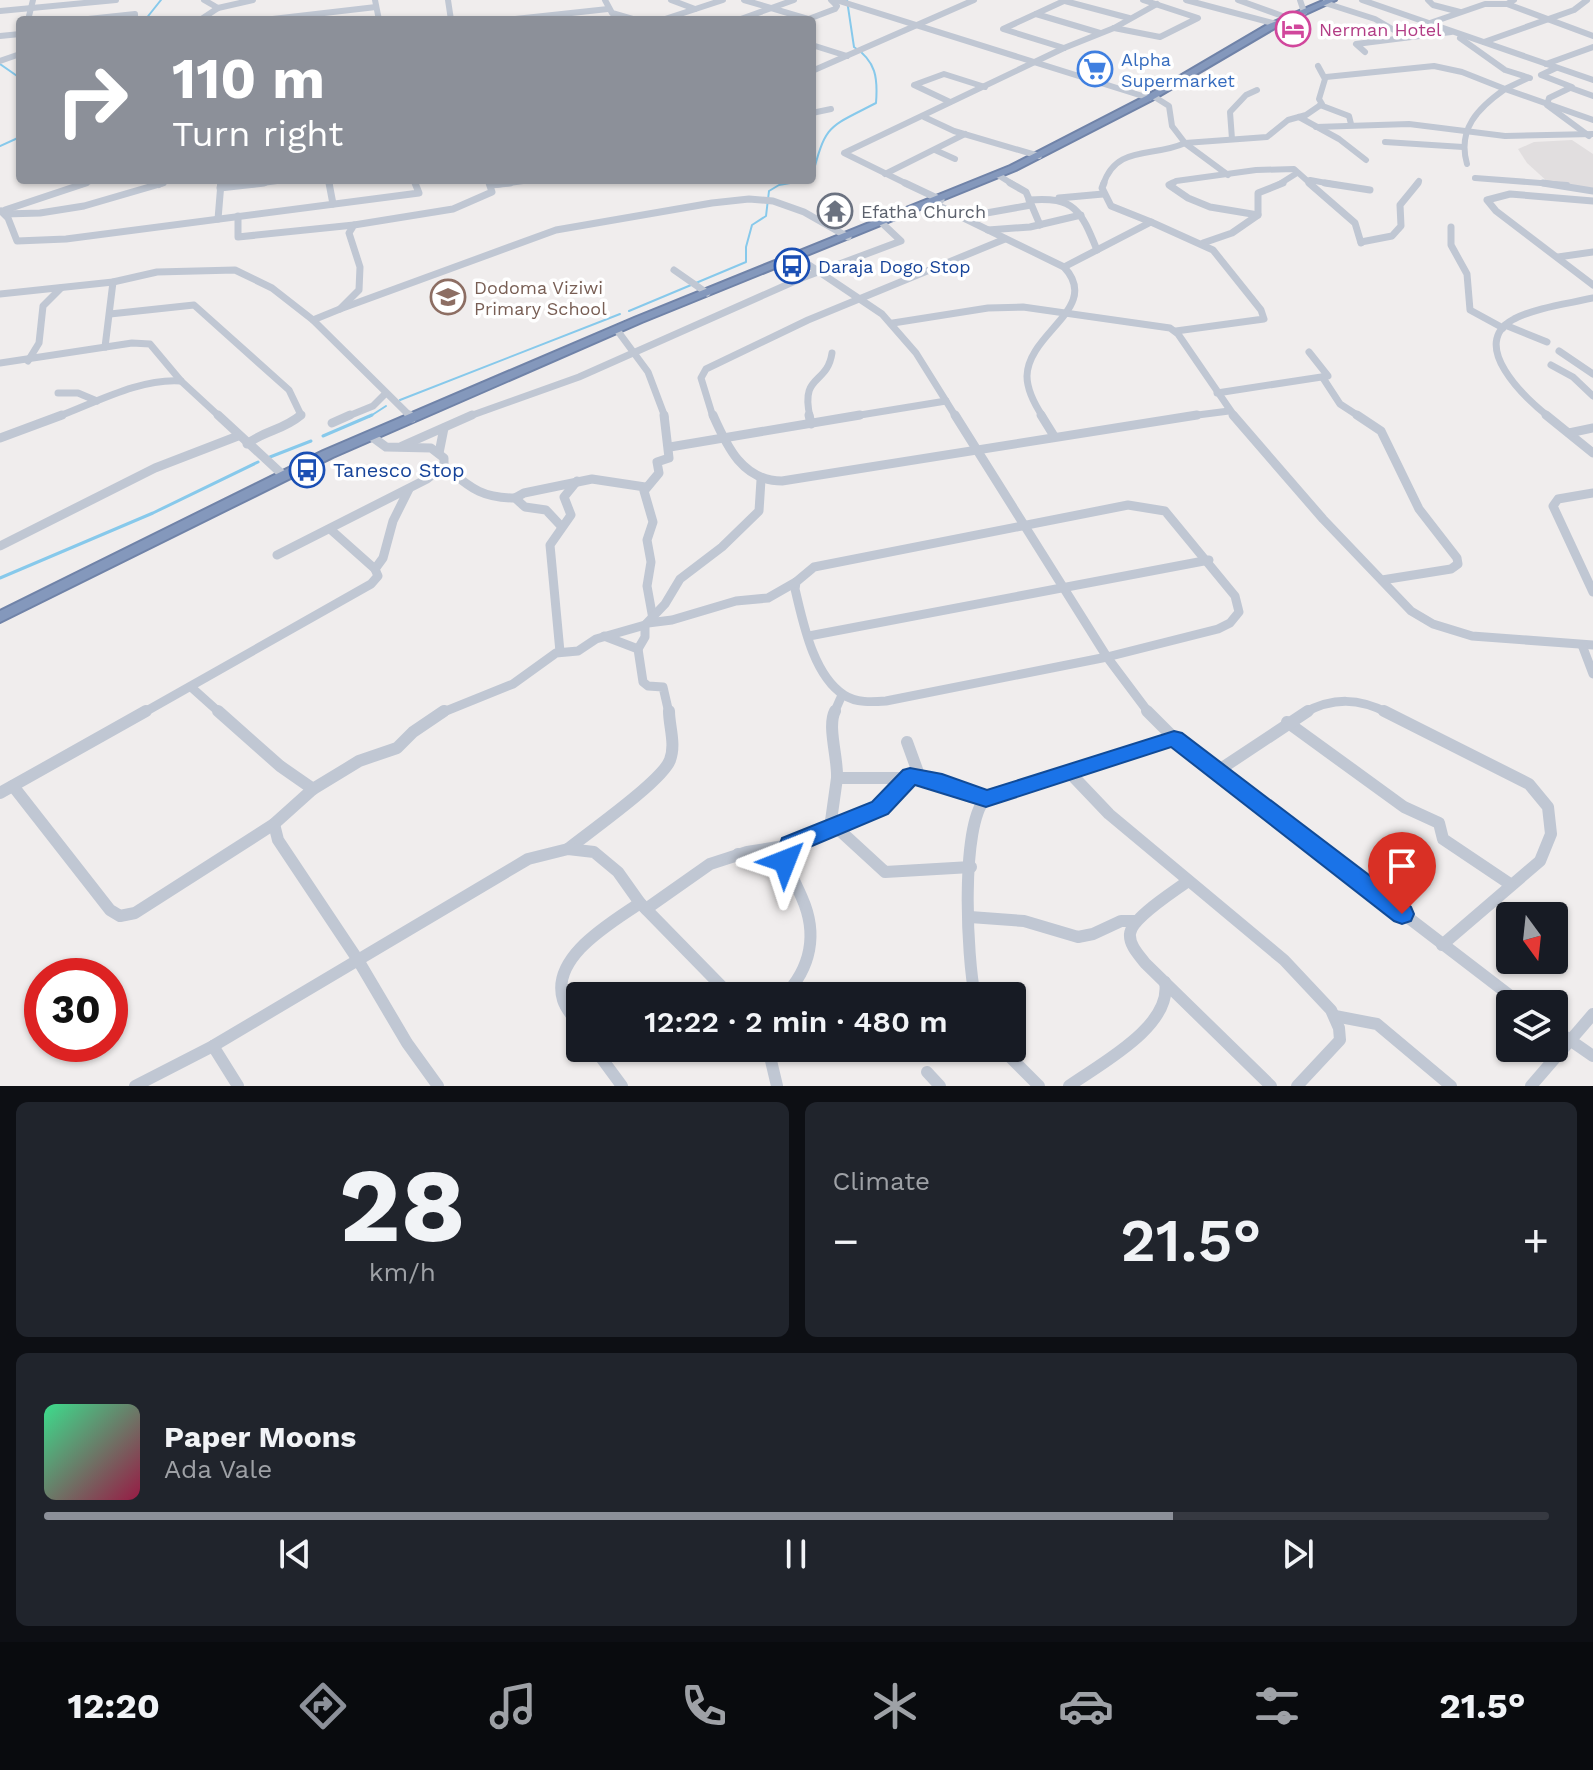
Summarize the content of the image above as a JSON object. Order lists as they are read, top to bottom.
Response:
{
  "places": {
    "hotel": ["Nerman Hotel"],
    "supermarket": ["Alpha Supermarket"],
    "temple": ["Efatha Church"],
    "bus stop": ["Daraja Dogo Stop", "Tanesco Stop"],
    "school or university": ["Dodoma Viziwi Primary School"]
  },
  "north": "bottom",
  "page": {
    "turn": ["110 m", "Turn right"],
    "limit": "30",
    "trip": "12:22 · 2 min · 480 m",
    "tile": [
      ["28", "km/h"],
      "Climate"
    ],
    "heat": ["−", "21.5°", "+"],
    "song": ["Paper Moons", "Ada Vale"],
    "tabs": ["12:20", "21.5°"]
  }
}
